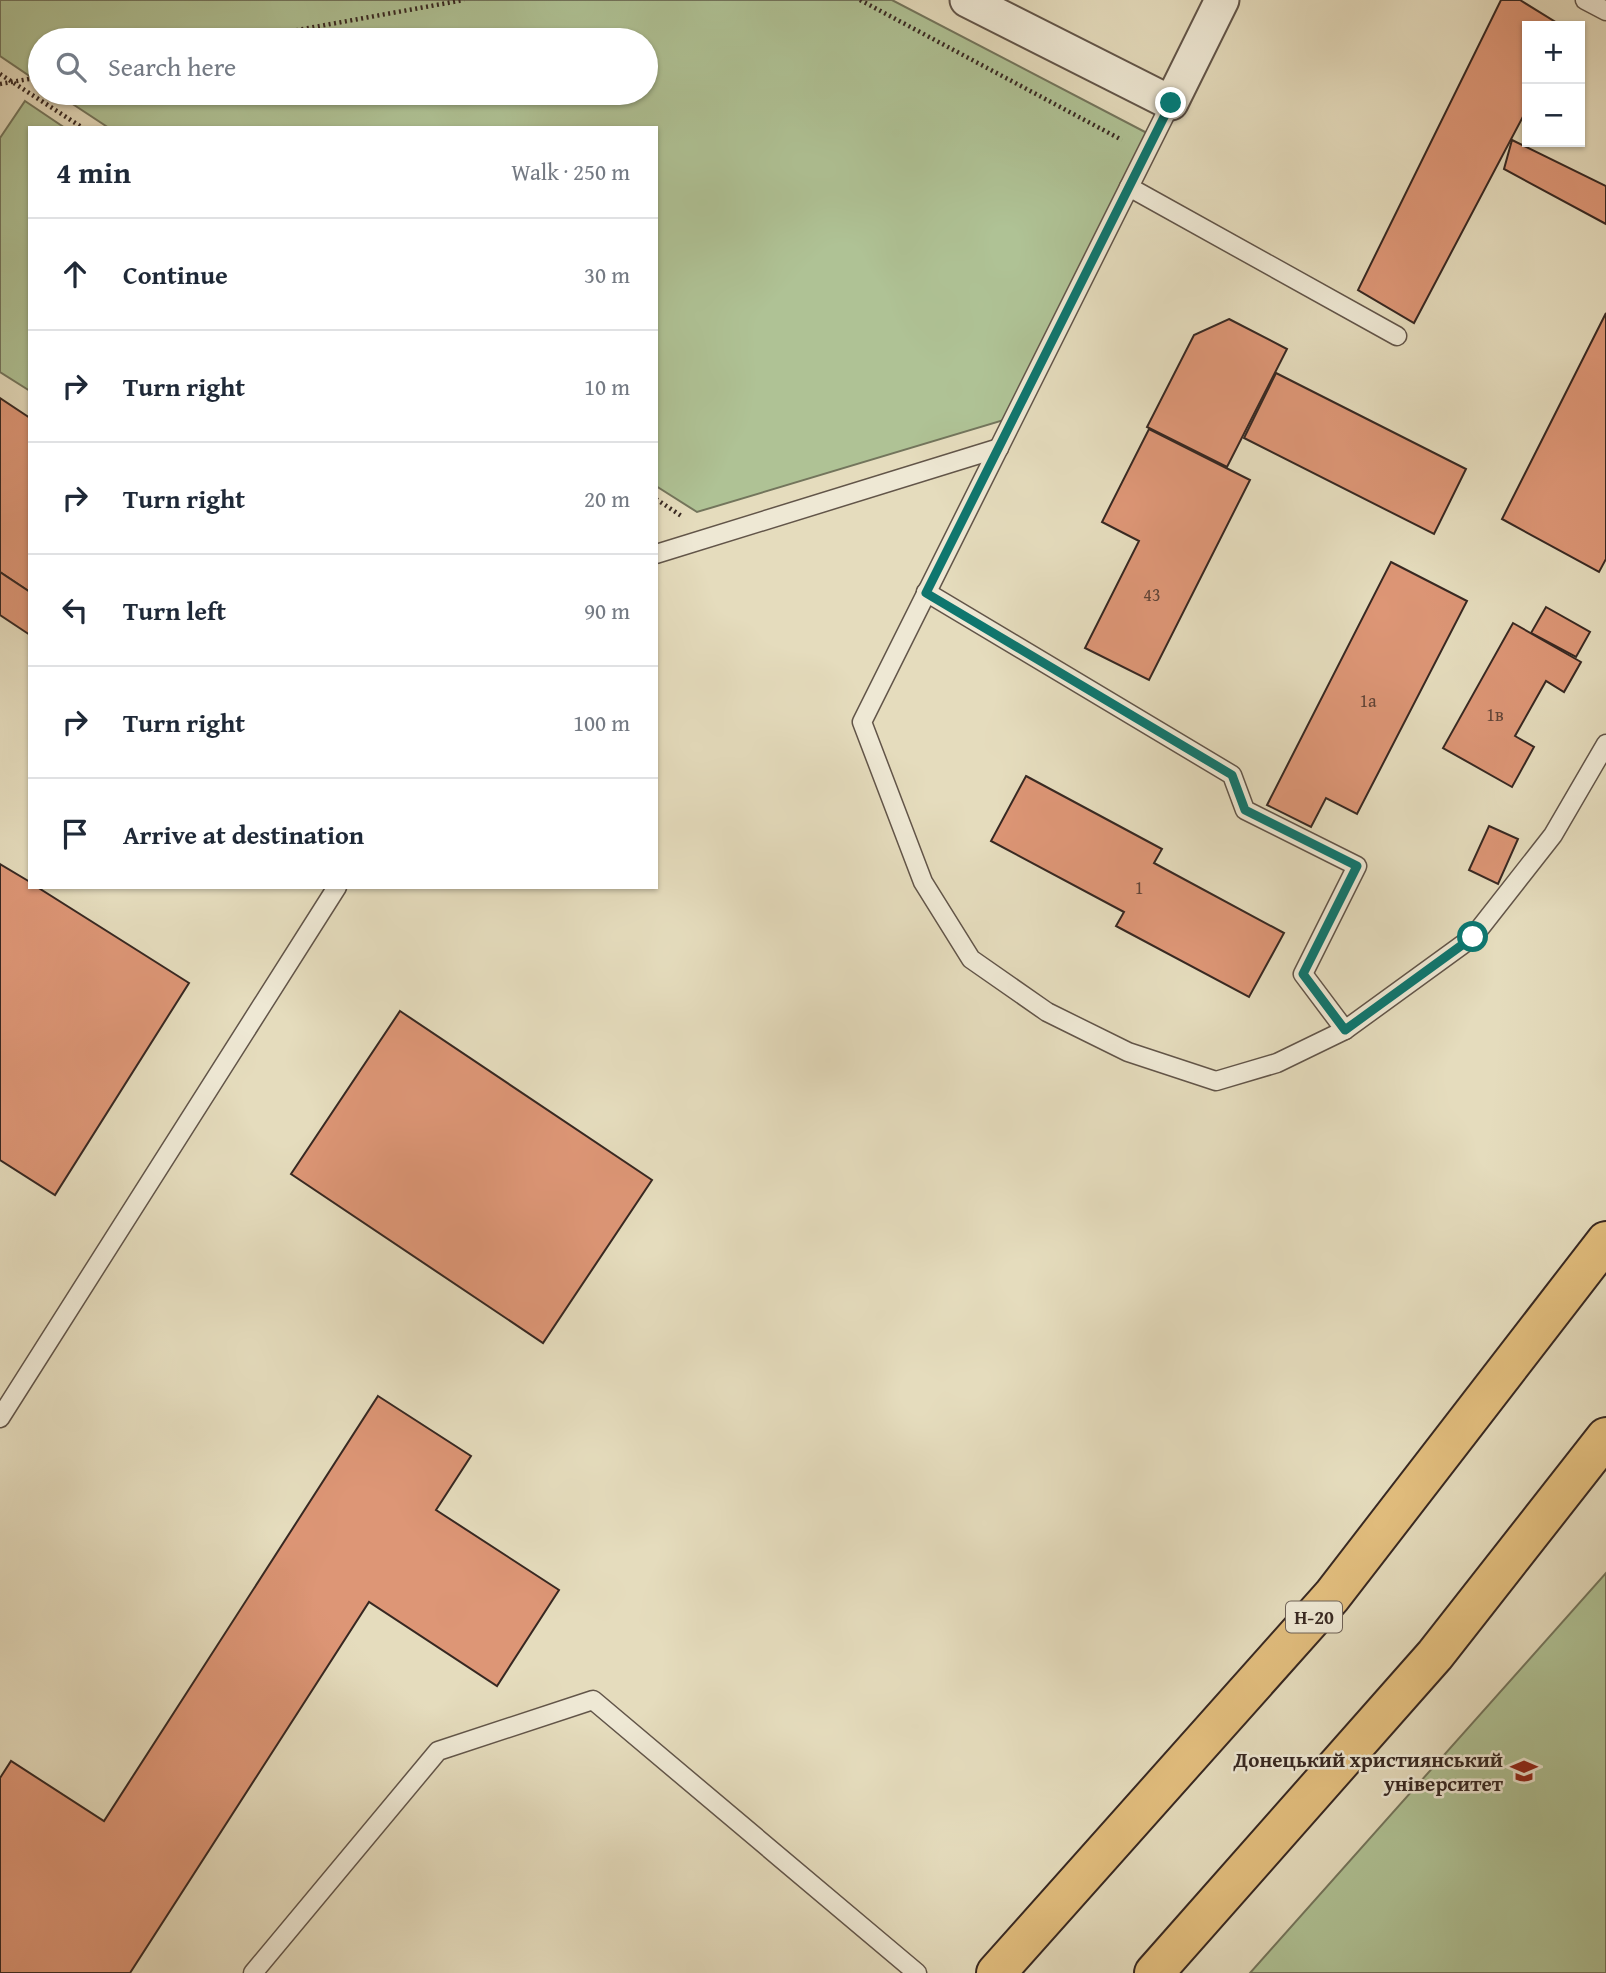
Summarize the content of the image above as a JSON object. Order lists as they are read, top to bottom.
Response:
{
  "streets": {
    "main road": ["Н-20"]
  },
  "places": {
    "school or university": ["Донецький християнський університет"]
  },
  "house_numbers": [
    "43",
    "1а",
    "1в",
    "1"
  ],
  "page": {
    "map_buttons": ["+", "−"],
    "search": "Search here",
    "heading": ["4 min", "Walk · 250 m"],
    "list": [
      ["Continue", "30 m"],
      ["Turn right", "10 m"],
      ["Turn right", "20 m"],
      ["Turn left", "90 m"],
      ["Turn right", "100 m"],
      "Arrive at destination"
    ]
  }
}
